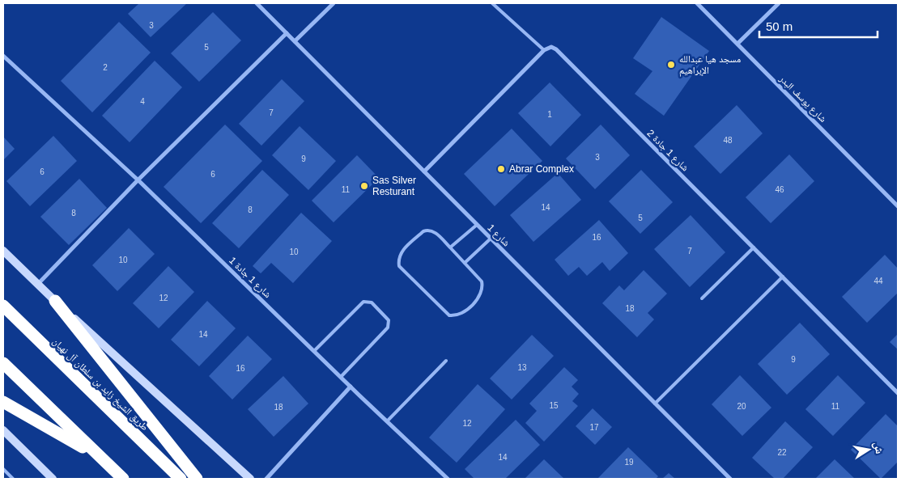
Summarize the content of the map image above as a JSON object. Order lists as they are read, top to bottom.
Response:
{
  "streets": {
    "highway": ["طريق الشيخ زايد بن سلطان آل نهيان"],
    "street": [
      "شارع يوسف البدر",
      "شارع 1 جادة 2",
      "شارع 1",
      "شارع 1 جادة 1"
    ]
  },
  "places": ["مسجد هيا عبدالله الإبراهيم", "Abrar Complex", "Sas Silver Resturant"],
  "house_numbers": [
    "3",
    "5",
    "2",
    "4",
    "7",
    "1",
    "48",
    "3",
    "9",
    "6",
    "6",
    "11",
    "46",
    "14",
    "8",
    "8",
    "5",
    "16",
    "7",
    "10",
    "10",
    "44",
    "12",
    "18",
    "14",
    "9",
    "13",
    "16",
    "15",
    "20",
    "11",
    "18",
    "12",
    "17",
    "22",
    "14",
    "19"
  ],
  "scale_bar": "50 m",
  "north": "right"
}
